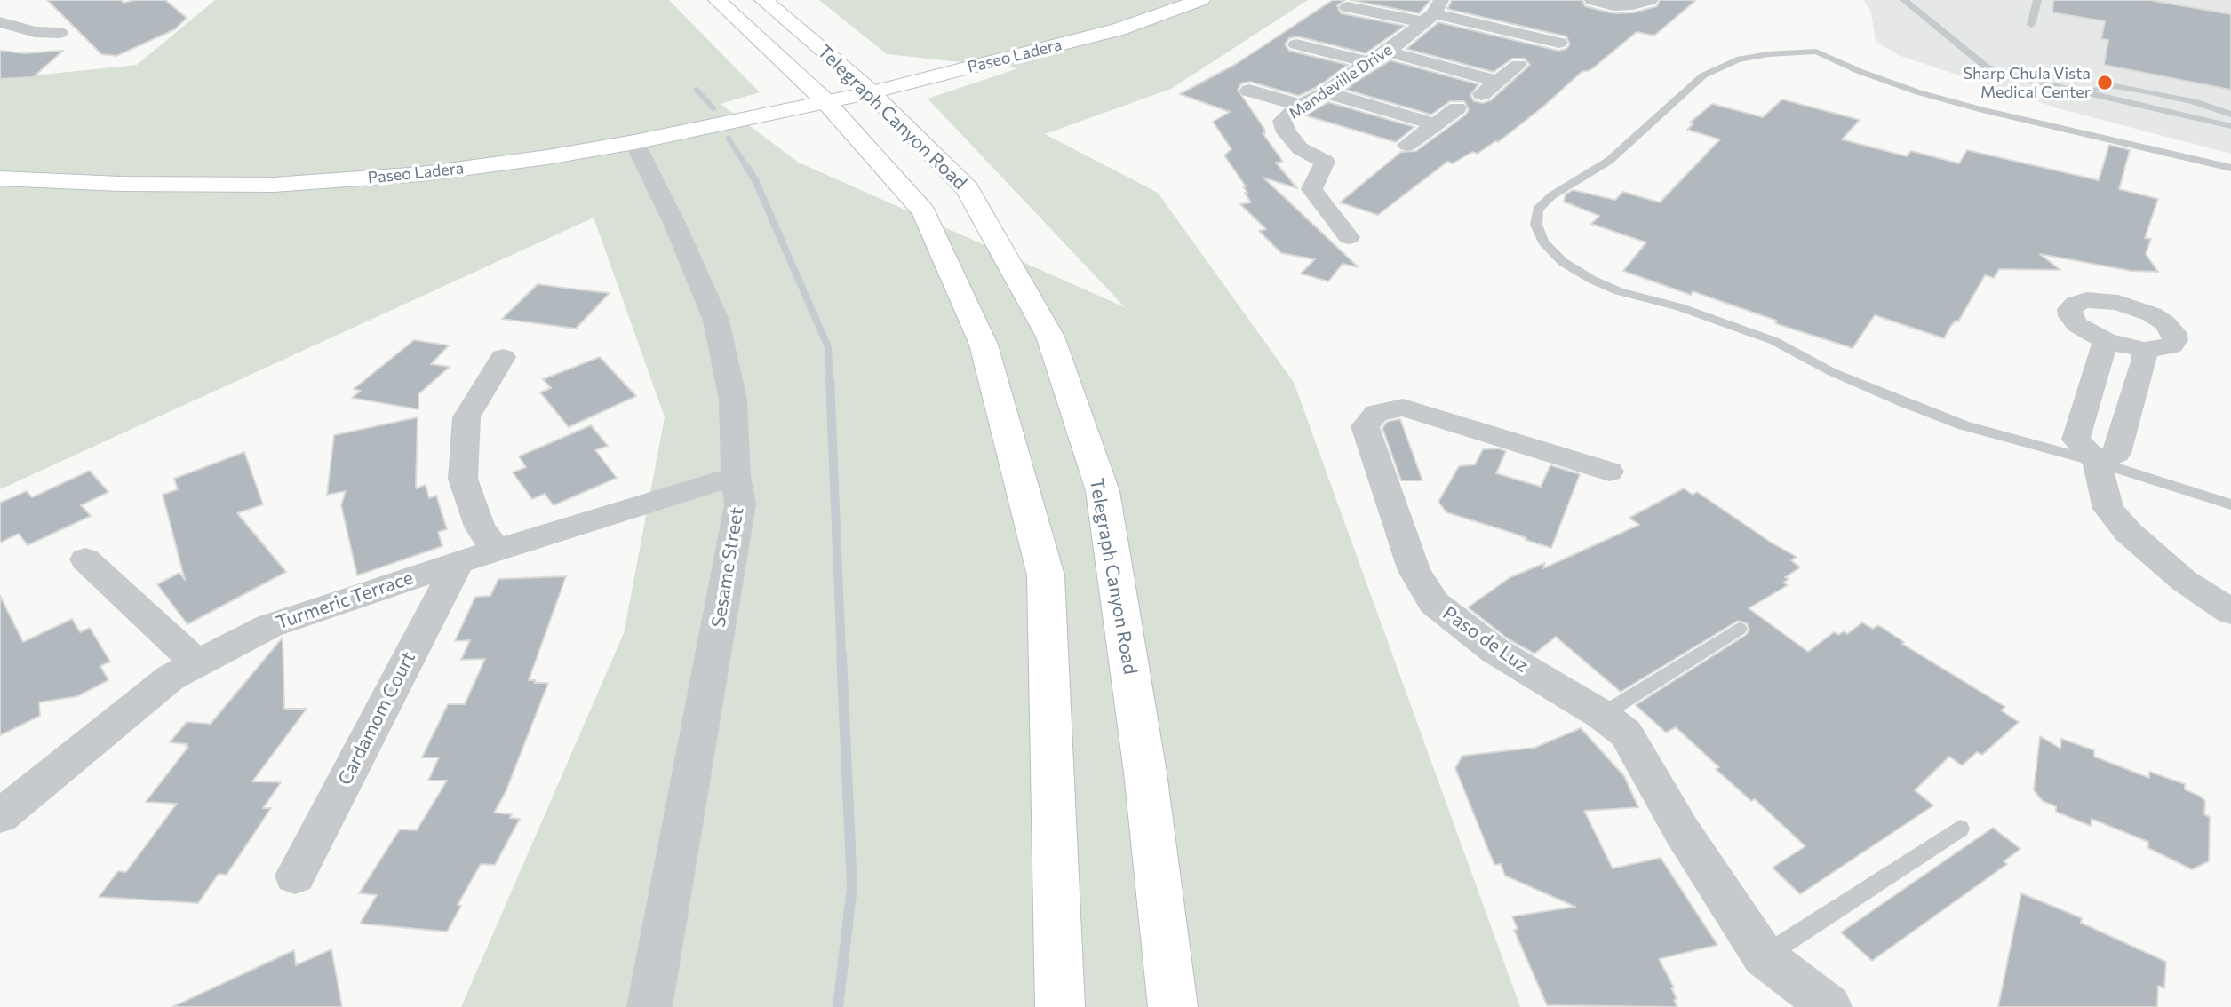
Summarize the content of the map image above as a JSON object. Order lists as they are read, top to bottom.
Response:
{
  "streets": {
    "main road": ["Paseo Ladera", "Telegraph Canyon Road"],
    "street": [
      "Mandeville Drive",
      "Sesame Street",
      "Turmeric Terrace",
      "Paso de Luz",
      "Cardamom Court"
    ]
  },
  "crossings": [
    ["Paseo Ladera", "Telegraph Canyon Road"],
    ["Paseo Ladera", "Sesame Street"],
    ["Sesame Street", "Turmeric Terrace"],
    ["Turmeric Terrace", "Cardamom Court"]
  ],
  "places": ["Sharp Chula Vista Medical Center"]
}
